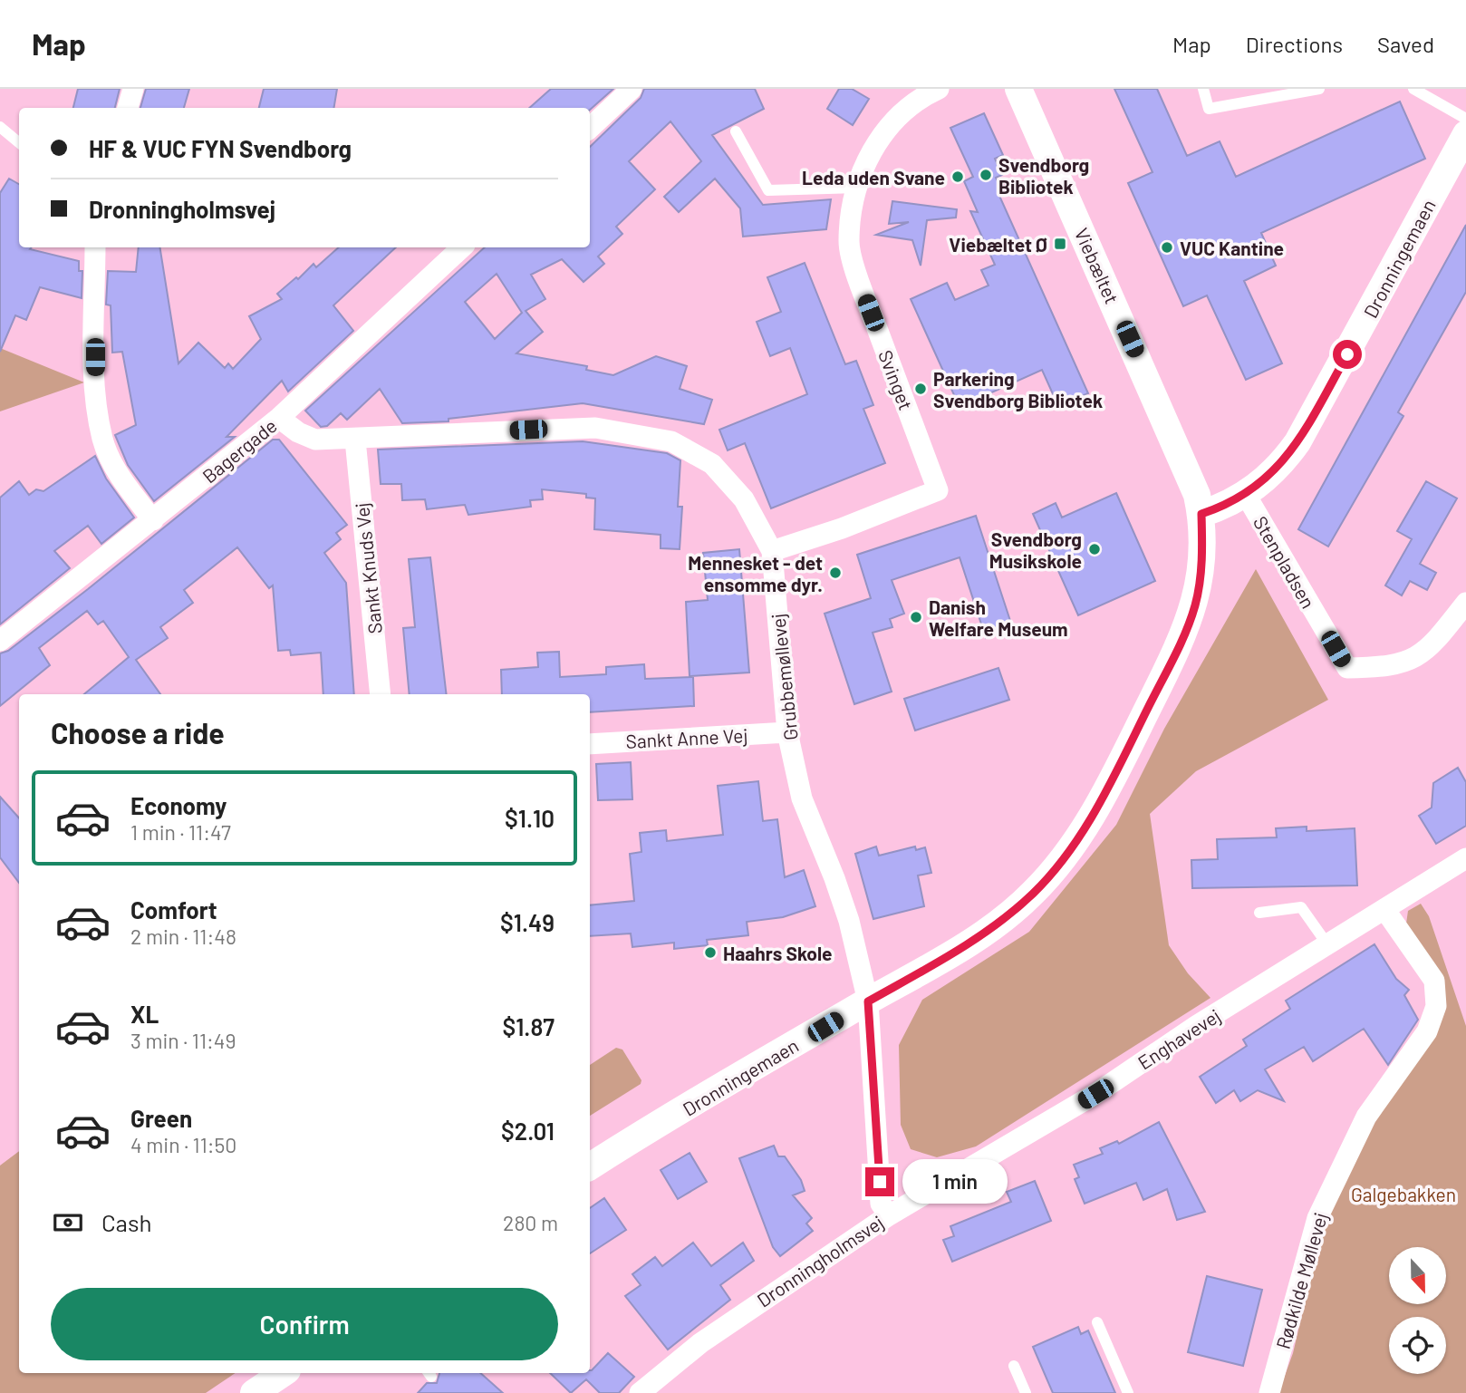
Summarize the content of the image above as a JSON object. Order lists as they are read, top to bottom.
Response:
{
  "streets": {
    "street": [
      "Dronningemaen",
      "Viebæltet",
      "Svinget",
      "Bagergade",
      "Stenpladsen",
      "Sankt Knuds Vej",
      "Grubbemøllevej",
      "Sankt Anne Vej",
      "Enghavevej",
      "Dronningholmsvej",
      "Rødkilde Møllevej"
    ]
  },
  "crossings": [
    ["Dronningemaen", "Viebæltet"],
    ["Dronningemaen", "Stenpladsen"],
    ["Dronningemaen", "Grubbemøllevej"],
    ["Dronningemaen", "Dronningholmsvej"],
    ["Svinget", "Grubbemøllevej"],
    ["Bagergade", "Grubbemøllevej"],
    ["Sankt Knuds Vej", "Grubbemøllevej"],
    ["Grubbemøllevej", "Sankt Anne Vej"],
    ["Grubbemøllevej", "Dronningholmsvej"],
    ["Enghavevej", "Dronningholmsvej"],
    ["Enghavevej", "Rødkilde Møllevej"]
  ],
  "parks": ["Galgebakken"],
  "places": {
    "other": [
      "Svendborg Bibliotek",
      "Leda uden Svane",
      "VUC Kantine",
      "Parkering Svendborg Bibliotek",
      "Svendborg Musikskole",
      "Mennesket - det ensomme dyr.",
      "Danish Welfare Museum",
      "Haahrs Skole"
    ],
    "transit": ["Viebæltet Ø"]
  },
  "north": "bottom",
  "page": {
    "header": "Map",
    "nav": ["Map", "Directions", "Saved"],
    "banner": ["HF & VUC FYN Svendborg", "Dronningholmsvej"],
    "heading": "Choose a ride",
    "list": [
      {
        "name": "Economy",
        "note": "1 min · 11:47",
        "value": "$1.10"
      },
      {
        "name": "Comfort",
        "note": "2 min · 11:48",
        "value": "$1.49"
      },
      {
        "name": "XL",
        "note": "3 min · 11:49",
        "value": "$1.87"
      },
      {
        "name": "Green",
        "note": "4 min · 11:50",
        "value": "$2.01"
      }
    ],
    "bubble": "1 min",
    "pay": ["Cash", "280 m"],
    "buttons": "Confirm"
  }
}
